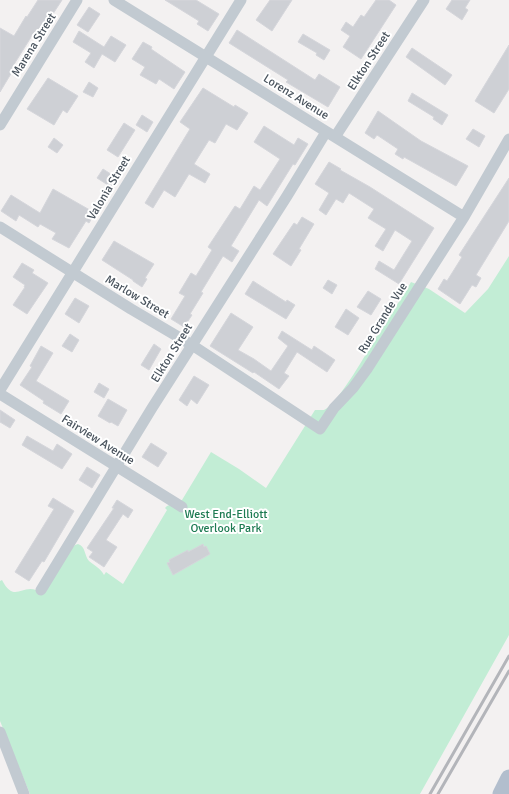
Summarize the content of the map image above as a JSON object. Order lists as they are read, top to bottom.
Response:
{
  "streets": {
    "street": [
      "Marena Street",
      "Elkton Street",
      "Lorenz Avenue",
      "Valonia Street",
      "Marlow Street",
      "Rue Grande Vue",
      "Fairview Avenue"
    ]
  },
  "crossings": [
    ["Elkton Street", "Lorenz Avenue"],
    ["Elkton Street", "Marlow Street"],
    ["Elkton Street", "Fairview Avenue"],
    ["Lorenz Avenue", "Valonia Street"],
    ["Lorenz Avenue", "Rue Grande Vue"],
    ["Valonia Street", "Marlow Street"],
    ["Marlow Street", "Rue Grande Vue"]
  ],
  "parks": ["West End-Elliott Overlook Park"]
}
